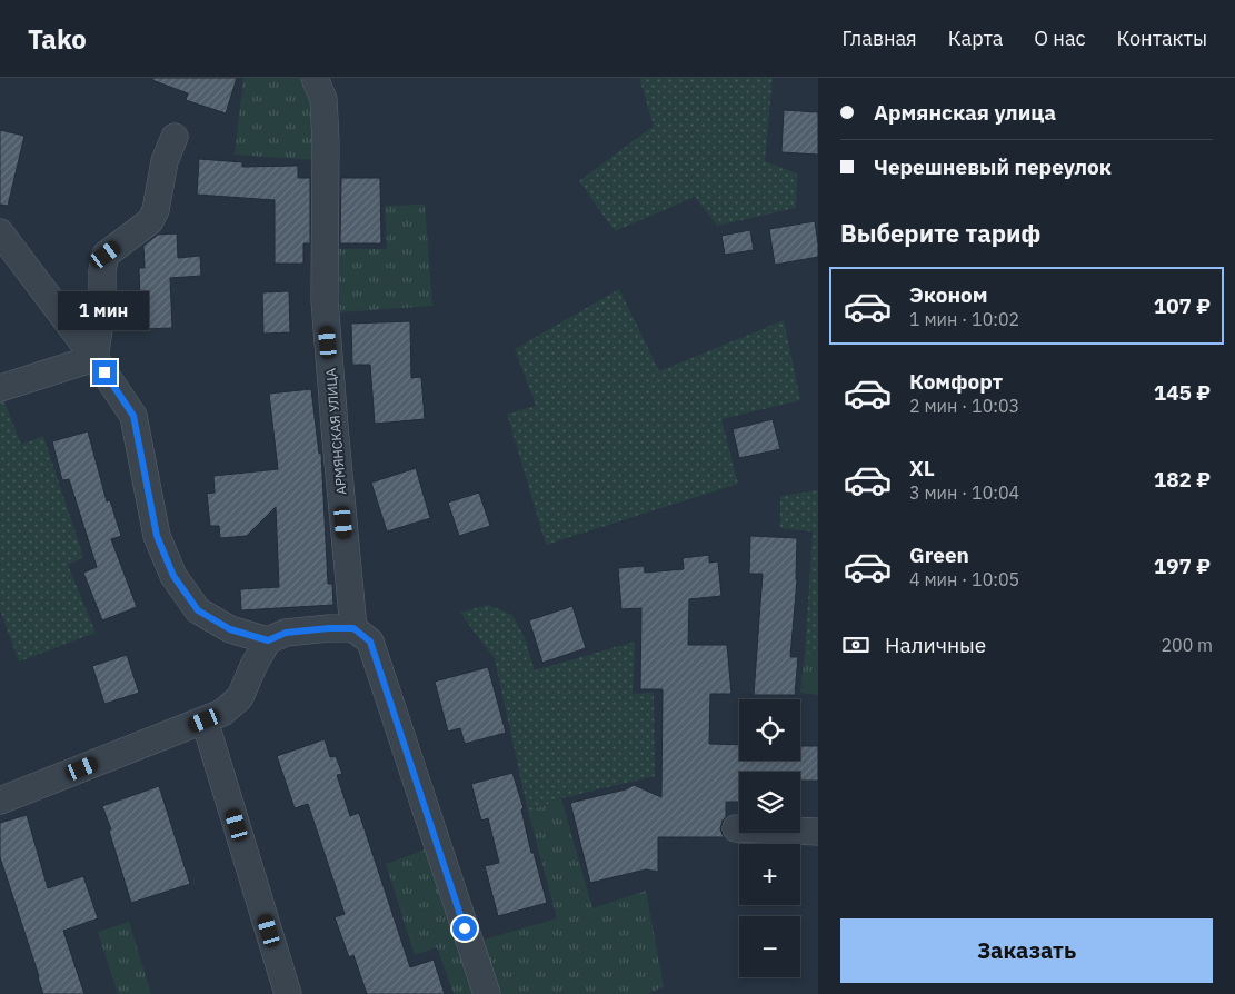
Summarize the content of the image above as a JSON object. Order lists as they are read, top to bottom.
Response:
{
  "streets": {
    "street": ["АРМЯНСКАЯ УЛИЦА"]
  },
  "page": {
    "header": "Tako",
    "nav": [
      "Главная",
      "Карта",
      "О нас",
      "Контакты"
    ],
    "banner": ["Армянская улица", "Черешневый переулок"],
    "heading": "Выберите тариф",
    "list": [
      {
        "name": "Эконом",
        "note": "1 мин · 10:02",
        "value": "107 ₽"
      },
      {
        "name": "Комфорт",
        "note": "2 мин · 10:03",
        "value": "145 ₽"
      },
      {
        "name": "XL",
        "note": "3 мин · 10:04",
        "value": "182 ₽"
      },
      {
        "name": "Green",
        "note": "4 мин · 10:05",
        "value": "197 ₽"
      }
    ],
    "bubble": "1 мин",
    "pay": ["Наличные", "200 m"],
    "map_buttons": ["+", "−"],
    "buttons": "Заказать"
  }
}
